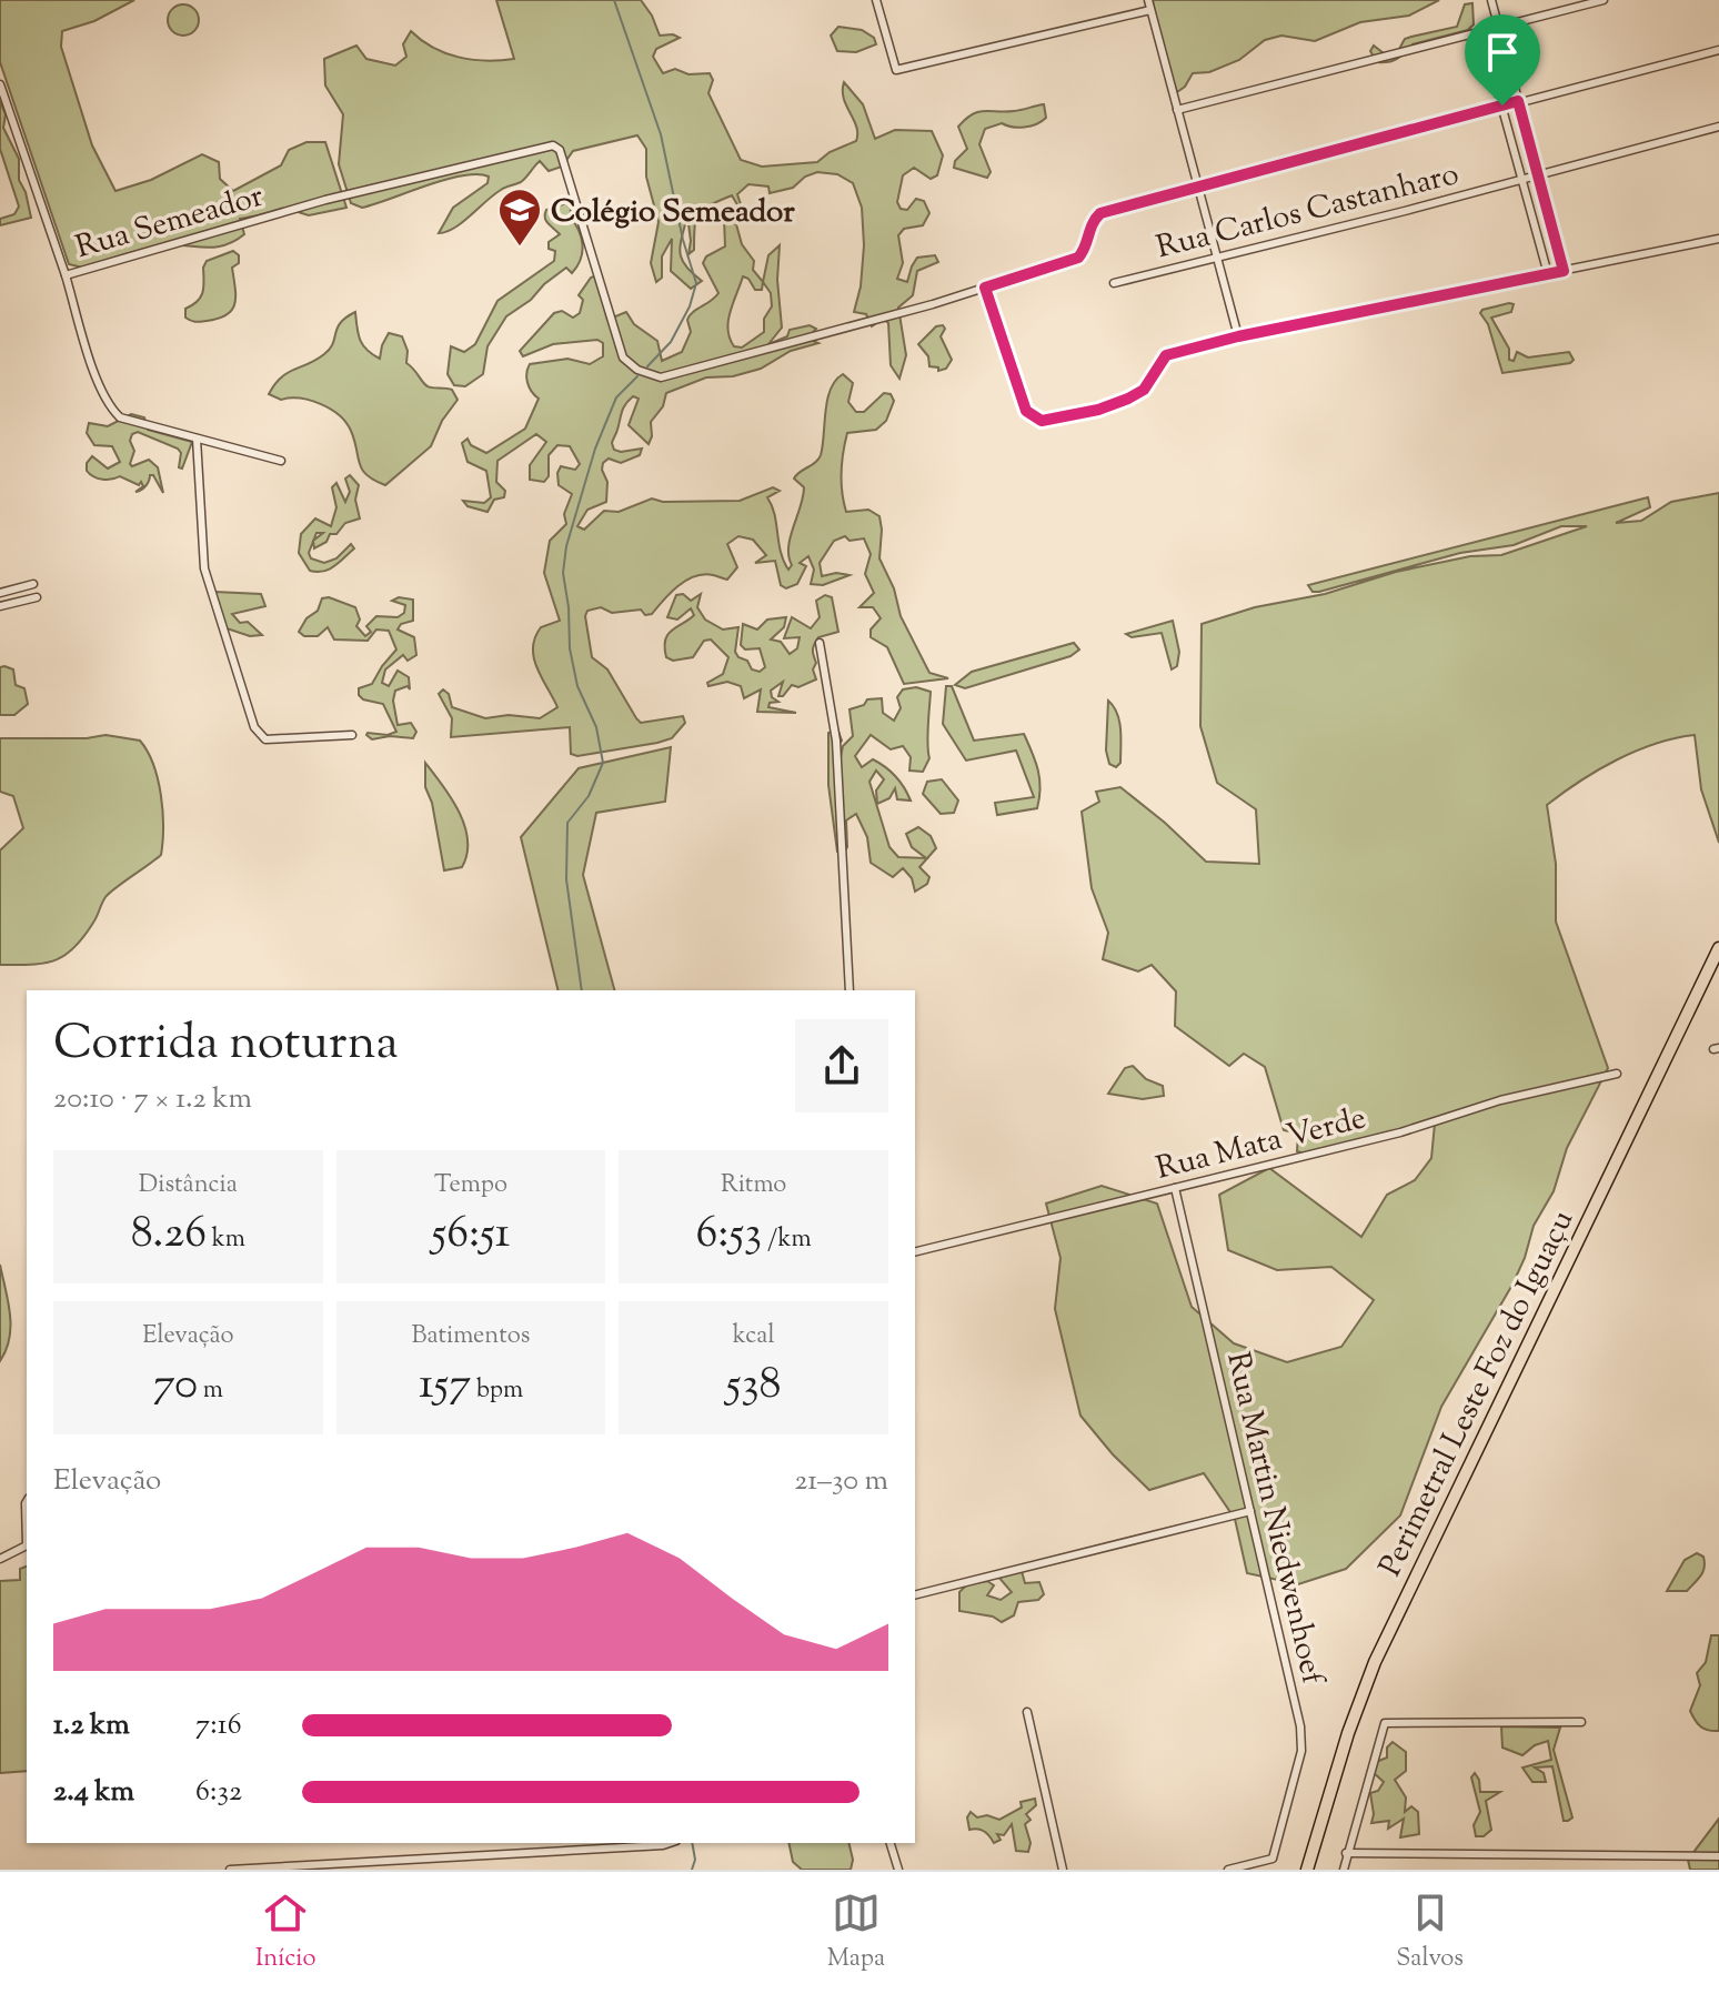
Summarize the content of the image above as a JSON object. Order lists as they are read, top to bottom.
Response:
{
  "streets": {
    "highway": ["Perimetral Leste Foz do Iguaçu"],
    "street": [
      "Rua Carlos Castanharo",
      "Rua Semeador",
      "Rua Mata Verde",
      "Rua Martin Niedwenhoef"
    ]
  },
  "crossings": [
    ["Rua Mata Verde", "Rua Martin Niedwenhoef"]
  ],
  "places": {
    "school or university": ["Colégio Semeador"]
  },
  "page": {
    "heading": ["Corrida noturna", "20:10 · 7 × 1.2 km"],
    "stats": [
      ["Distância", "8.26 km"],
      ["Tempo", "56:51"],
      ["Ritmo", "6:53 /km"],
      ["Elevação", "70 m"],
      ["Batimentos", "157 bpm"],
      ["kcal", "538"]
    ],
    "chart": ["Elevação", "21–30 m"],
    "list": [
      {
        "name": "1.2 km",
        "note": "7:16"
      },
      {
        "name": "2.4 km",
        "note": "6:32"
      }
    ],
    "tabs": ["Início", "Mapa", "Salvos"]
  }
}
